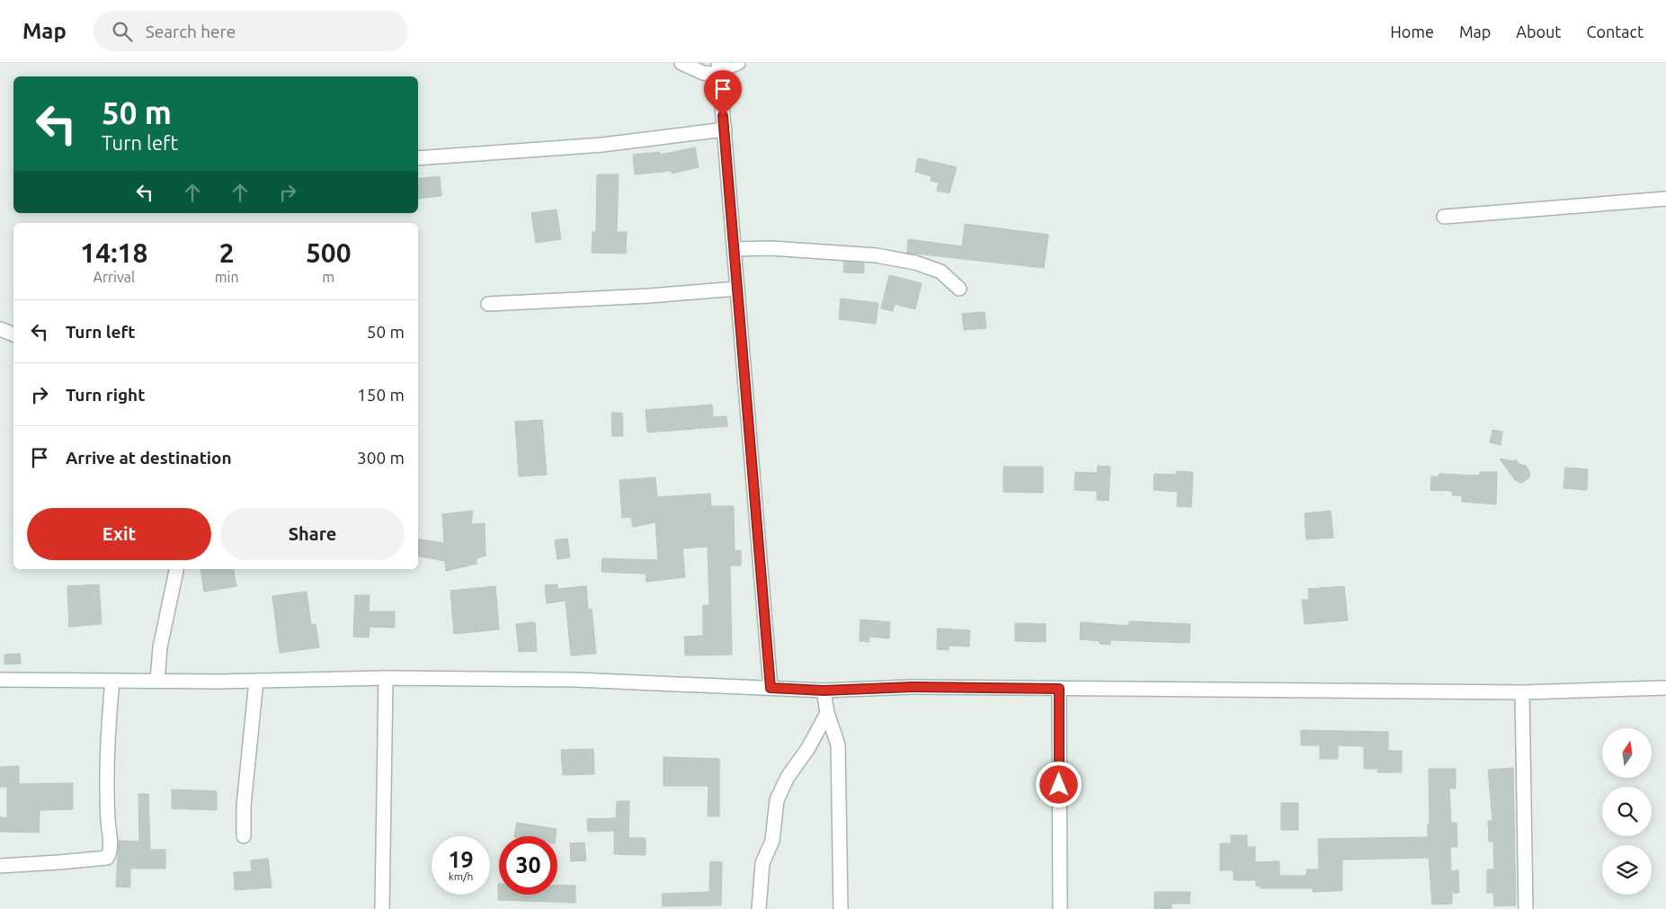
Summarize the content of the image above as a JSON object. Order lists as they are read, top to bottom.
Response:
{
  "north": "top",
  "page": {
    "header": "Map",
    "search": "Search here",
    "nav": [
      "Home",
      "Map",
      "About",
      "Contact"
    ],
    "turn": ["50 m", "Turn left"],
    "eta": [
      "14:18",
      "Arrival",
      "2",
      "min",
      "500",
      "m"
    ],
    "list": [
      {
        "name": "Turn left",
        "value": "50 m"
      },
      {
        "name": "Turn right",
        "value": "150 m"
      },
      {
        "name": "Arrive at destination",
        "value": "300 m"
      }
    ],
    "buttons": ["Exit", "Share"],
    "speed": "19 km/h",
    "limit": "30"
  }
}
